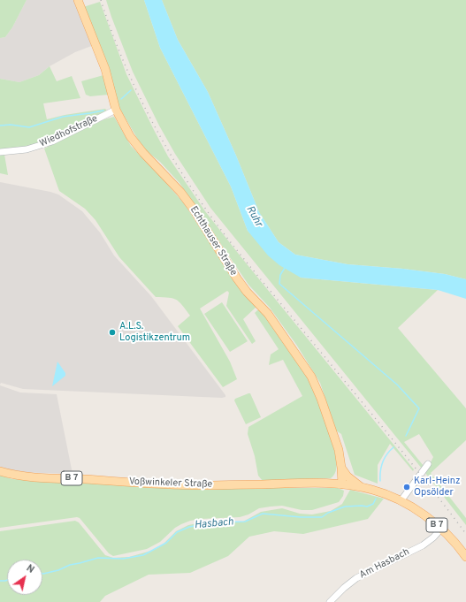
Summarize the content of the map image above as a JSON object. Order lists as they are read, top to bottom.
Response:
{
  "streets": {
    "main road": ["Echthauser Straße", "B 7", "Voßwinkeler Straße"],
    "street": ["Wiedhofstraße", "Am Hasbach"]
  },
  "crossings": [
    ["Wiedhofstraße", "Echthauser Straße"],
    ["Echthauser Straße", "B 7"],
    ["Echthauser Straße", "Voßwinkeler Straße"],
    ["B 7", "Voßwinkeler Straße"],
    ["B 7", "Am Hasbach"]
  ],
  "water": ["Ruhr", "Hasbach"],
  "places": ["A.L.S. Logistikzentrum", "Karl-Heinz Opsölder"],
  "north": "top right"
}
